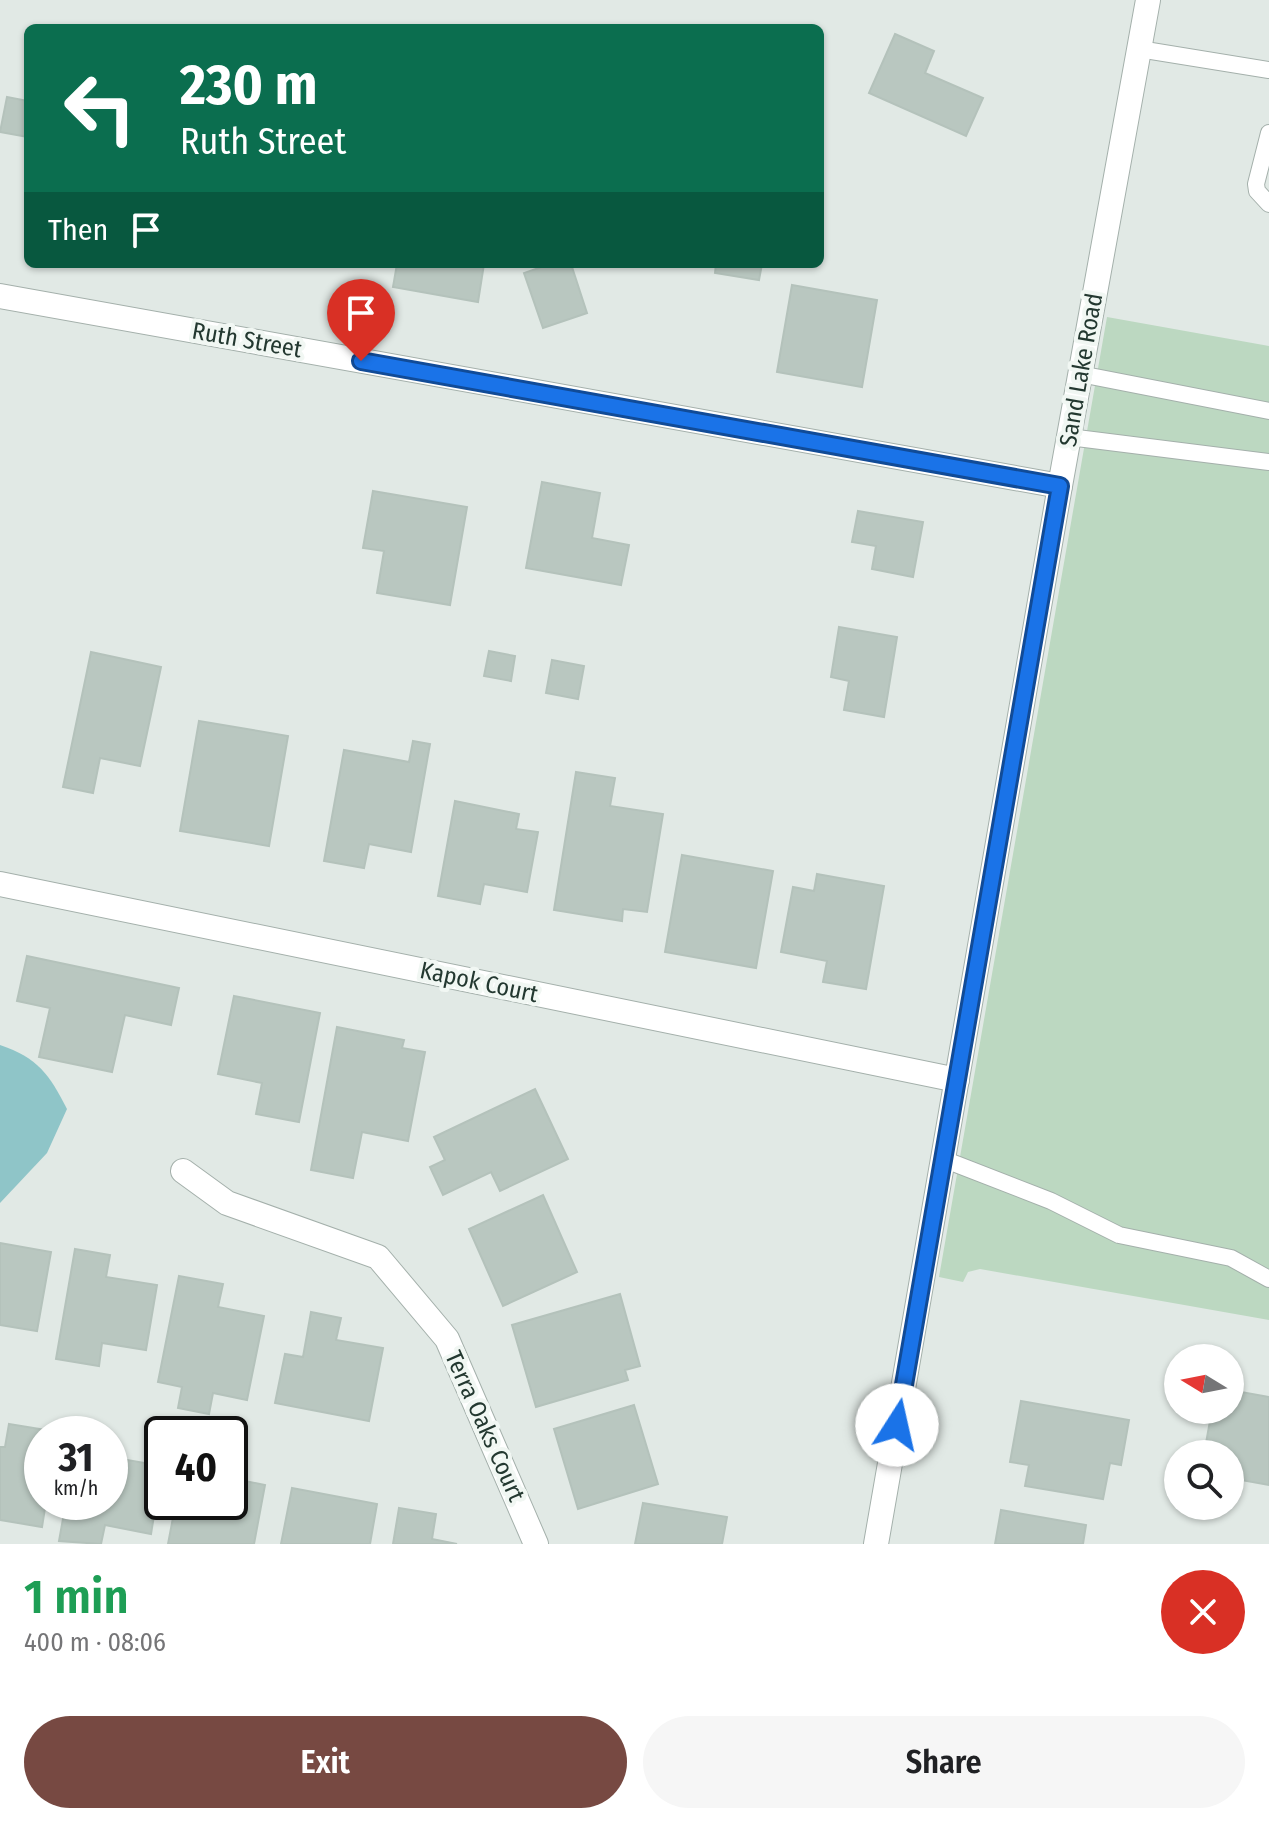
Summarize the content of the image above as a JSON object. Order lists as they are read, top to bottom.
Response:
{
  "streets": {
    "street": [
      "Ruth Street",
      "Sand Lake Road",
      "Kapok Court",
      "Terra Oaks Court"
    ]
  },
  "crossings": [
    ["Ruth Street", "Sand Lake Road"],
    ["Sand Lake Road", "Kapok Court"]
  ],
  "north": "left",
  "page": {
    "turn": ["230 m", "Ruth Street"],
    "then": "Then",
    "speed": "31 km/h",
    "limit": "40",
    "heading": ["1 min", "400 m · 08:06"],
    "buttons": ["Exit", "Share"]
  }
}
